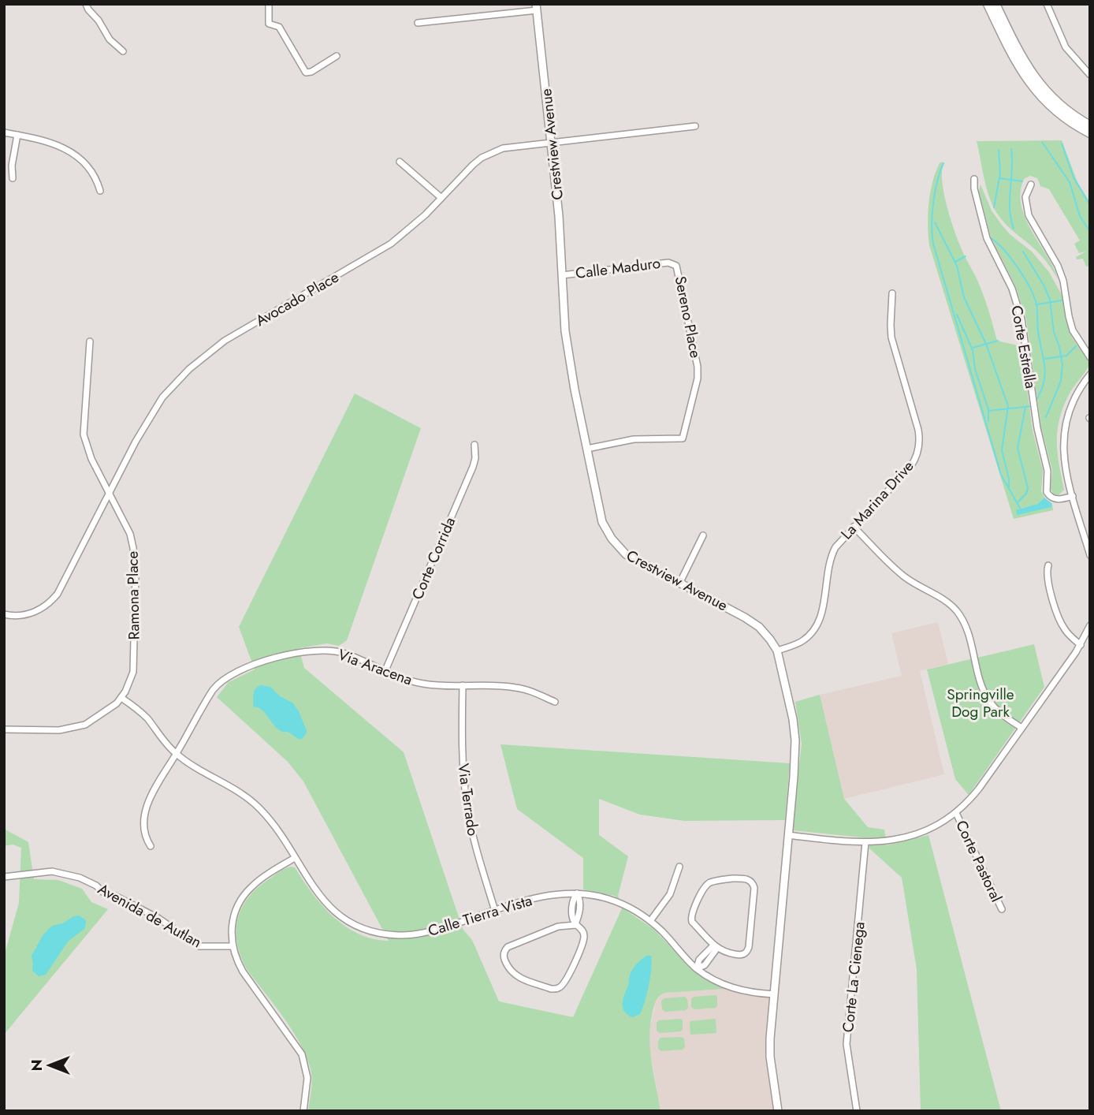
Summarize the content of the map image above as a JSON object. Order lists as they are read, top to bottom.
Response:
{
  "streets": {
    "street": [
      "Crestview Avenue",
      "Calle Maduro",
      "Avocado Place",
      "Sereno Place",
      "Corte Estrella",
      "La Marina Drive",
      "Corte Corrida",
      "Ramona Place",
      "Via Aracena",
      "Via Terrado",
      "Corte Pastoral",
      "Avenida de Autlan",
      "Calle Tierra Vista",
      "Corte La Cienega"
    ]
  },
  "crossings": [
    ["Crestview Avenue", "Calle Maduro"],
    ["Crestview Avenue", "Avocado Place"],
    ["Crestview Avenue", "Sereno Place"],
    ["Crestview Avenue", "La Marina Drive"],
    ["Crestview Avenue", "Calle Tierra Vista"],
    ["Calle Maduro", "Sereno Place"],
    ["Avocado Place", "Ramona Place"],
    ["Corte Corrida", "Via Aracena"],
    ["Ramona Place", "Calle Tierra Vista"],
    ["Via Aracena", "Via Terrado"],
    ["Via Aracena", "Calle Tierra Vista"],
    ["Via Terrado", "Calle Tierra Vista"]
  ],
  "parks": ["Springville Dog Park"],
  "north": "left"
}
